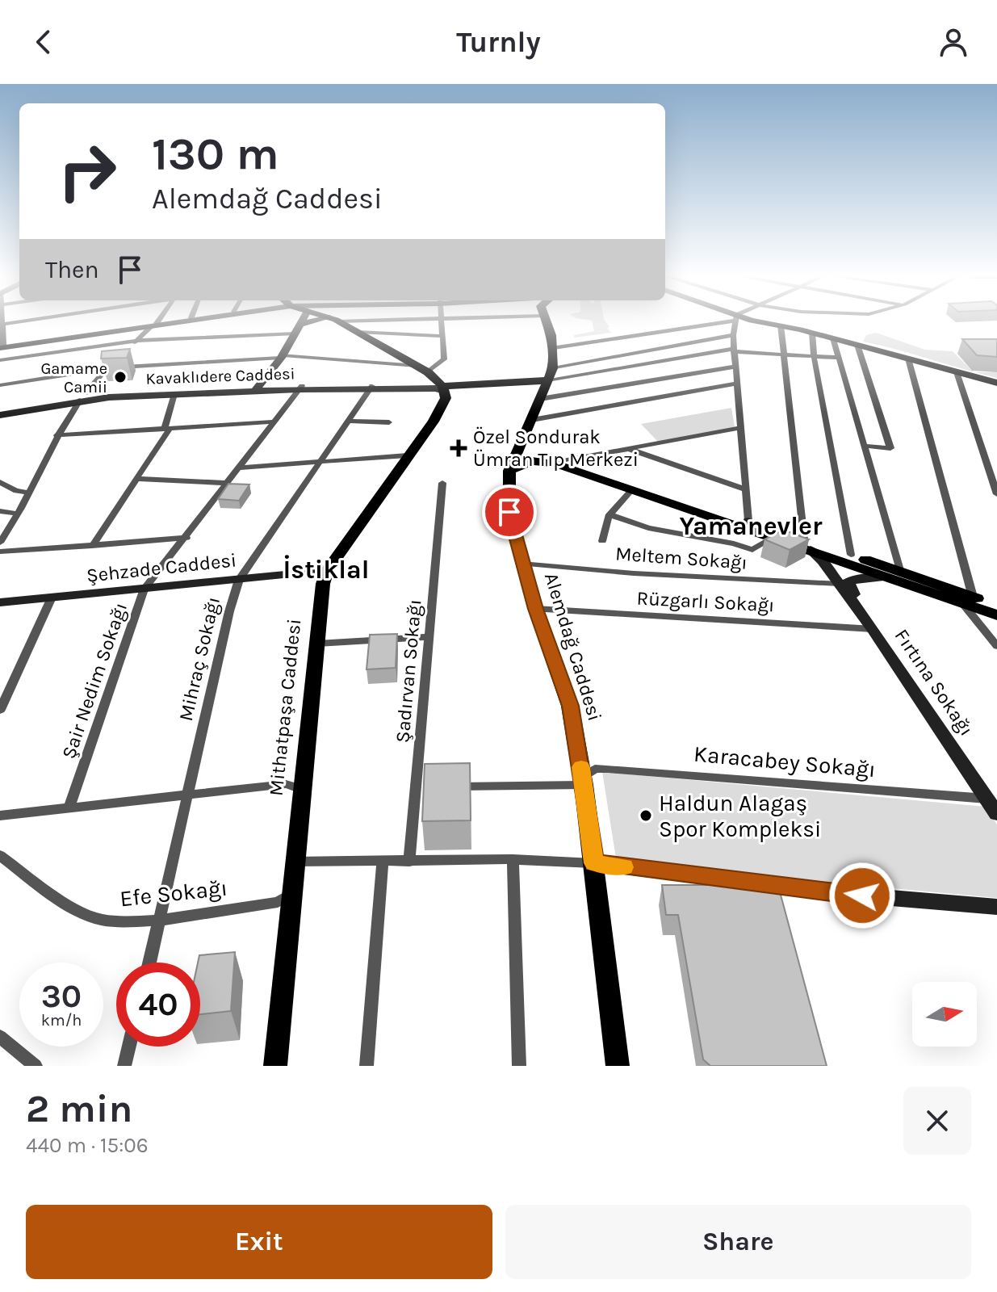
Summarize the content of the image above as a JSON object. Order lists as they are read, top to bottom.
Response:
{
  "streets": {
    "main road": ["Alemdağ Caddesi", "Mithatpaşa Caddesi"],
    "street": [
      "Kavaklıdere Caddesi",
      "Meltem Sokağı",
      "Şehzade Caddesi",
      "Rüzgarlı Sokağı",
      "Mihraç Sokağı",
      "Şadırvan Sokağı",
      "Şair Nedim Sokağı",
      "Fırtına Sokağı",
      "Karacabey Sokağı",
      "Efe Sokağı"
    ]
  },
  "crossings": [
    ["Kavaklıdere Caddesi", "Mihraç Sokağı"],
    ["Kavaklıdere Caddesi", "Şair Nedim Sokağı"],
    ["Kavaklıdere Caddesi", "Mithatpaşa Caddesi"],
    ["Meltem Sokağı", "Alemdağ Caddesi"],
    ["Meltem Sokağı", "Fırtına Sokağı"],
    ["Şehzade Caddesi", "Mihraç Sokağı"],
    ["Şehzade Caddesi", "Şair Nedim Sokağı"],
    ["Şehzade Caddesi", "Mithatpaşa Caddesi"],
    ["Rüzgarlı Sokağı", "Alemdağ Caddesi"],
    ["Rüzgarlı Sokağı", "Fırtına Sokağı"],
    ["Alemdağ Caddesi", "Karacabey Sokağı"],
    ["Mihraç Sokağı", "Efe Sokağı"],
    ["Fırtına Sokağı", "Karacabey Sokağı"],
    ["Mithatpaşa Caddesi", "Efe Sokağı"]
  ],
  "districts": ["Yamanevler", "İstiklal"],
  "places": {
    "other": ["Gamame Camii", "Haldun Alagaş Spor Kompleksi"],
    "health": ["Özel Sondurak Ümran Tıp Merkezi"]
  },
  "north": "right",
  "page": {
    "header": "Turnly",
    "turn": ["130 m", "Alemdağ Caddesi"],
    "then": "Then",
    "speed": "30 km/h",
    "limit": "40",
    "heading": ["2 min", "440 m · 15:06"],
    "buttons": ["Exit", "Share"]
  }
}
